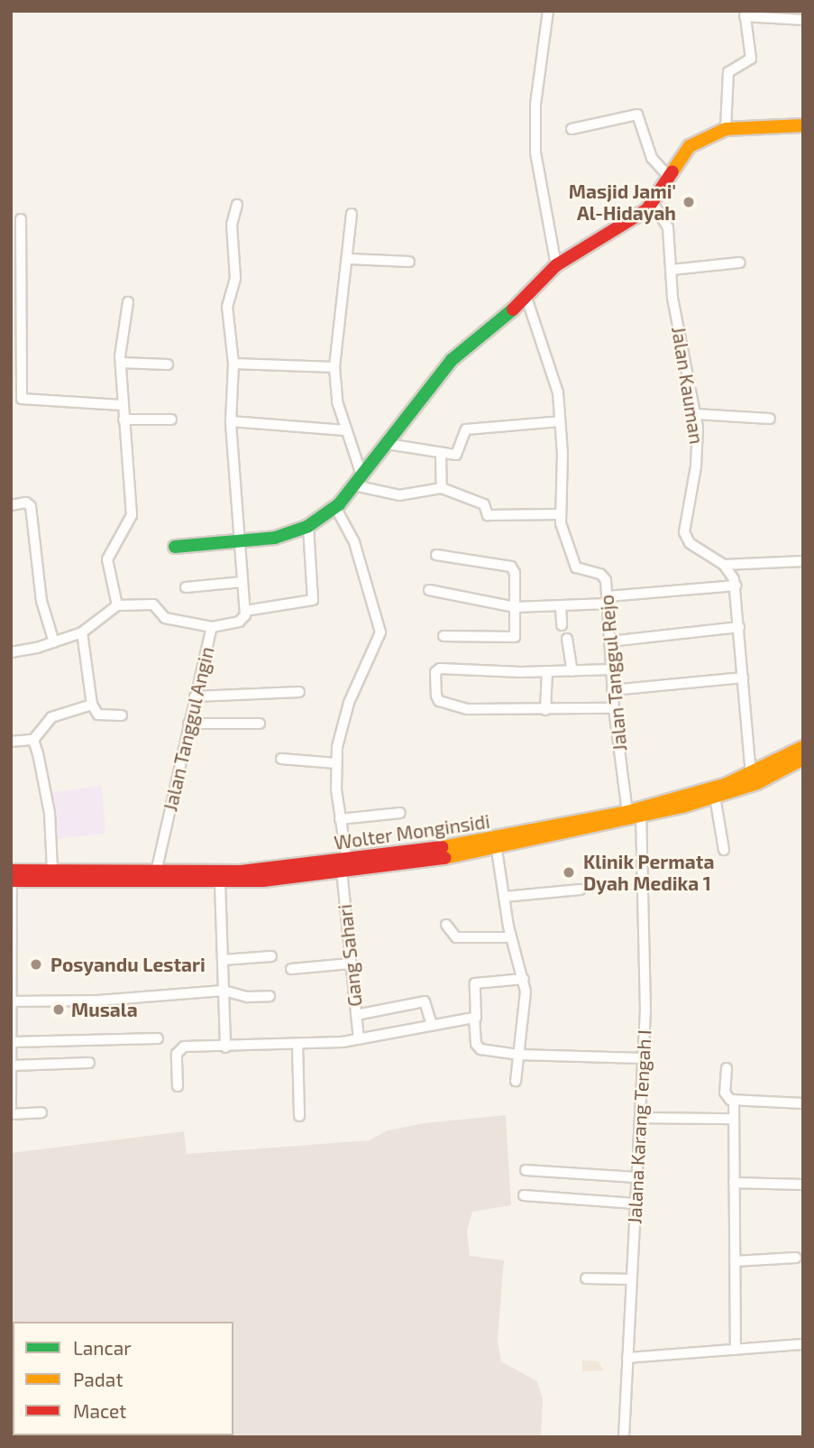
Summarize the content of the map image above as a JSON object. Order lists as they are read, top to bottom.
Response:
{
  "streets": {
    "main road": ["Wolter Monginsidi"],
    "street": [
      "Jalan Kauman",
      "Jalan Tanggul Rejo",
      "Jalan Tanggul Angin",
      "Gang Sahari",
      "Jalana Karang Tengah I"
    ]
  },
  "crossings": [
    ["Jalan Kauman", "Wolter Monginsidi"],
    ["Jalan Tanggul Rejo", "Wolter Monginsidi"],
    ["Jalan Tanggul Angin", "Wolter Monginsidi"],
    ["Wolter Monginsidi", "Gang Sahari"],
    ["Wolter Monginsidi", "Jalana Karang Tengah I"]
  ],
  "places": [
    "Masjid Jami' Al-Hidayah",
    "Klinik Permata Dyah Medika 1",
    "Posyandu Lestari",
    "Musala"
  ],
  "legend": ["Lancar", "Padat", "Macet"]
}
